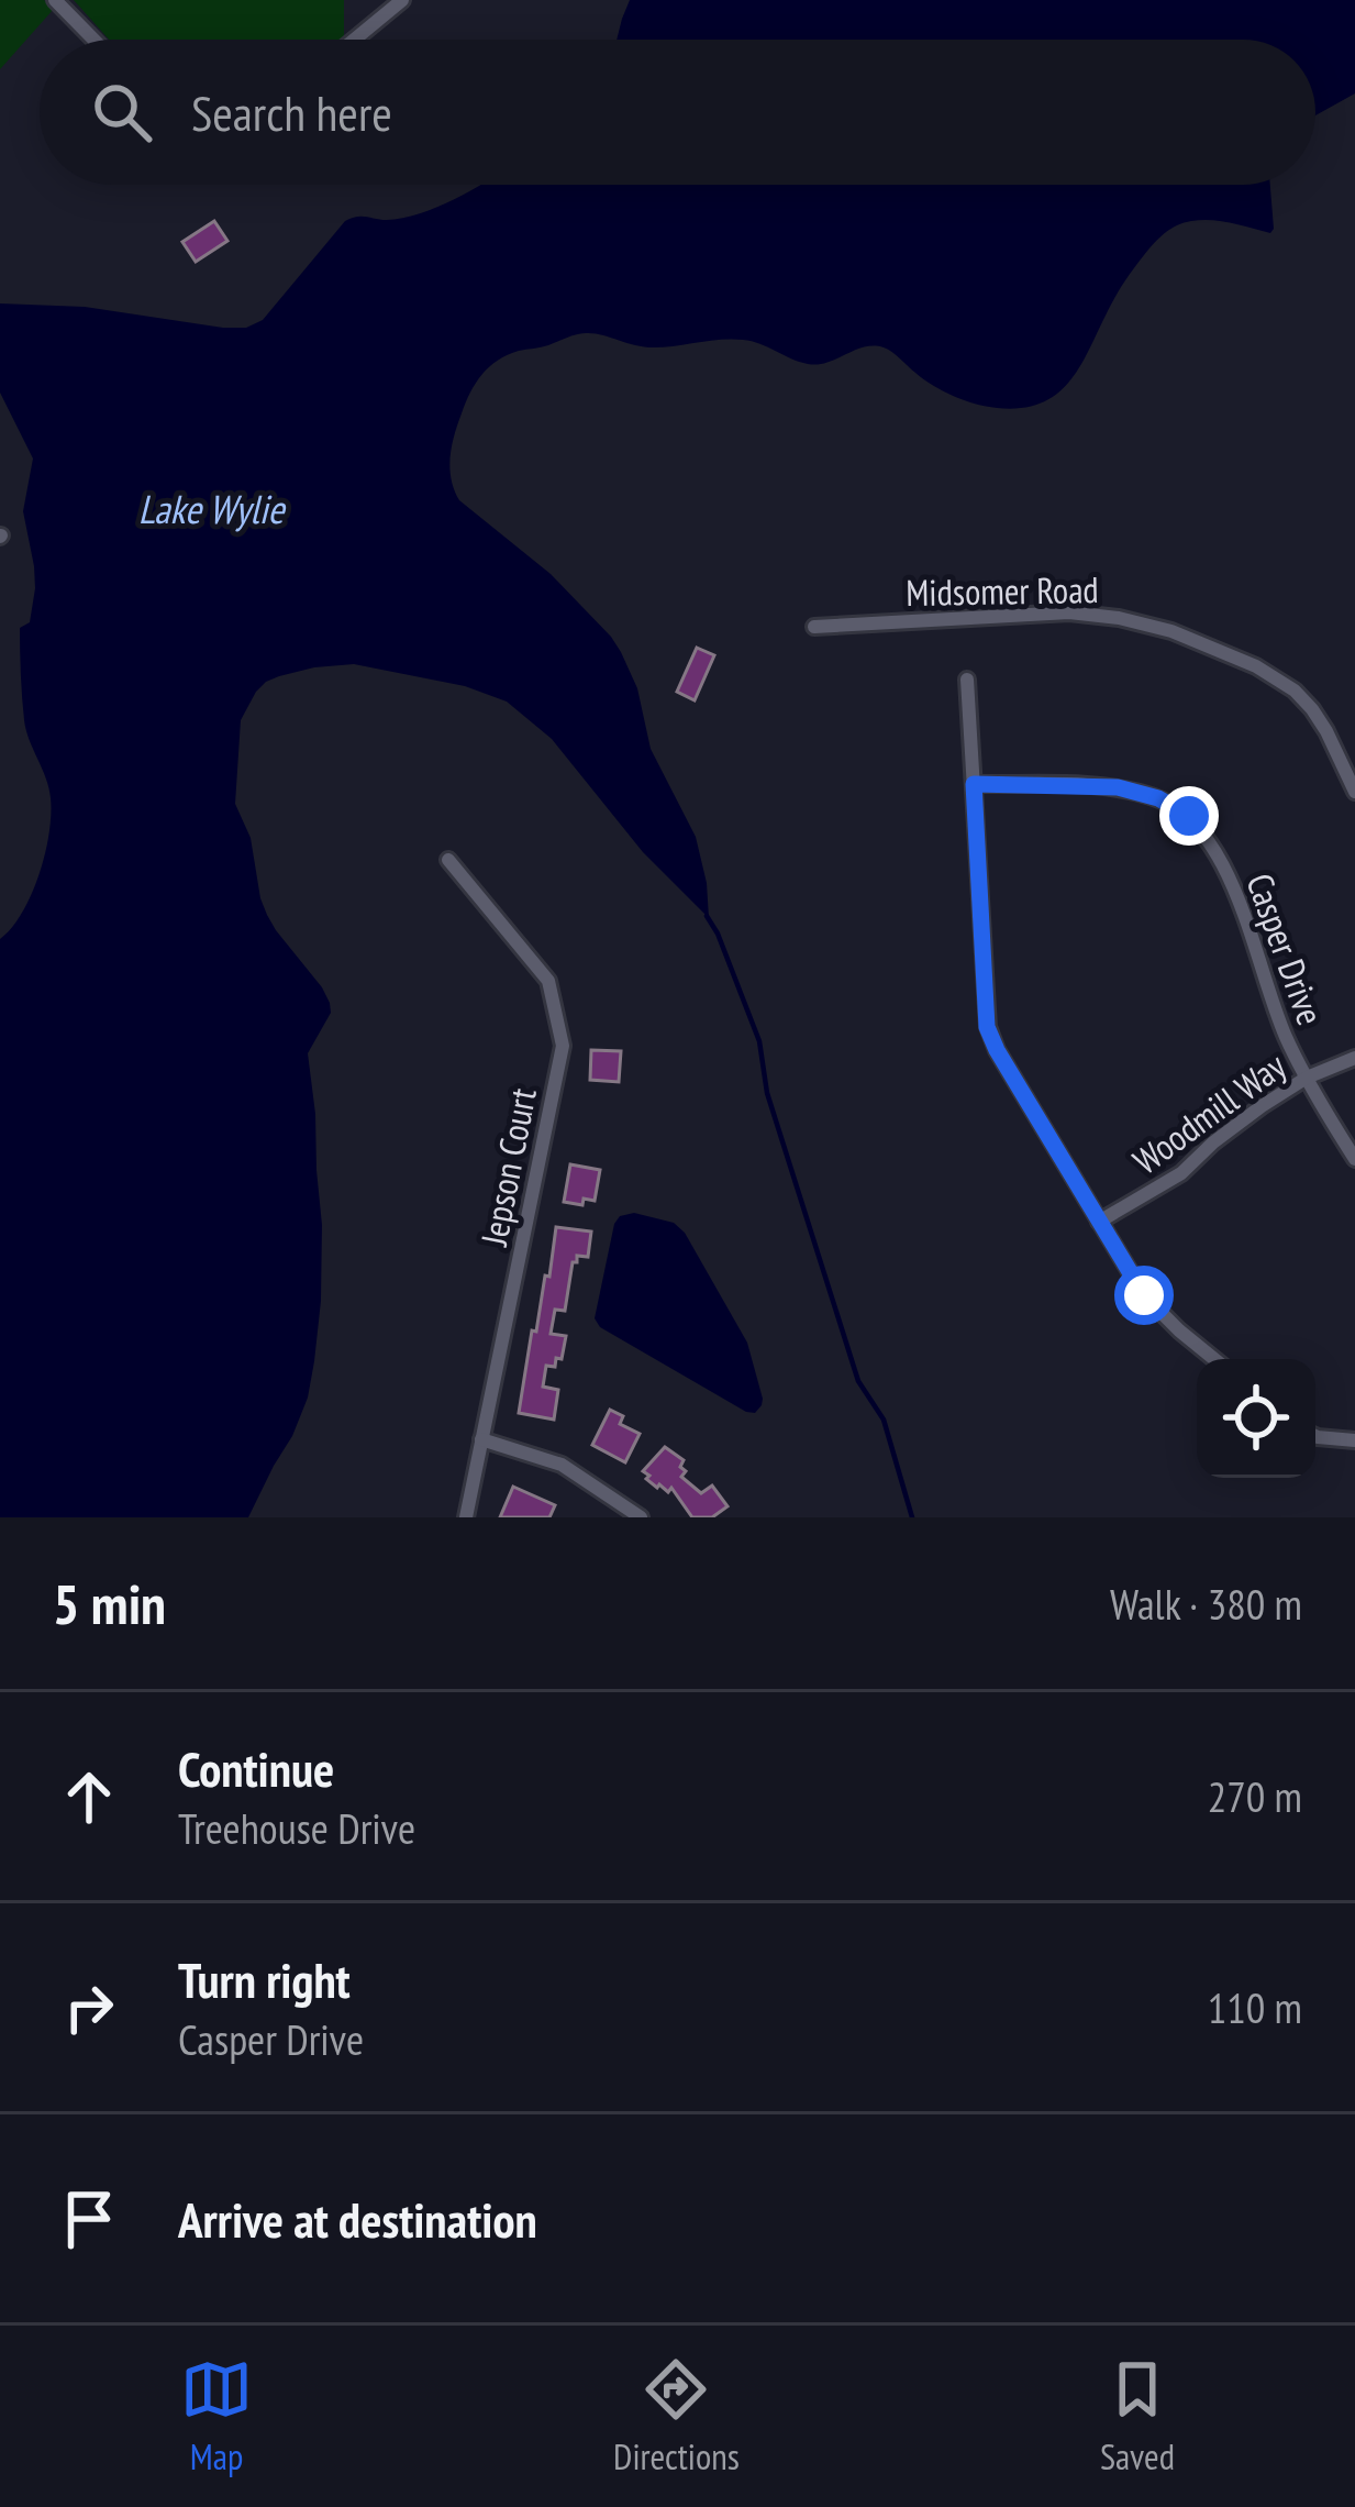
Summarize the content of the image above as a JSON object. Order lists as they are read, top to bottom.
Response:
{
  "streets": {
    "street": [
      "Midsomer Road",
      "Casper Drive",
      "Woodmill Way",
      "Jepson Court"
    ]
  },
  "crossings": [
    ["Casper Drive", "Woodmill Way"]
  ],
  "water": ["Lake Wylie"],
  "page": {
    "search": "Search here",
    "heading": ["5 min", "Walk · 380 m"],
    "list": [
      ["Continue", "Treehouse Drive", "270 m"],
      ["Turn right", "Casper Drive", "110 m"],
      "Arrive at destination"
    ],
    "nav": ["Map", "Directions", "Saved"]
  }
}
